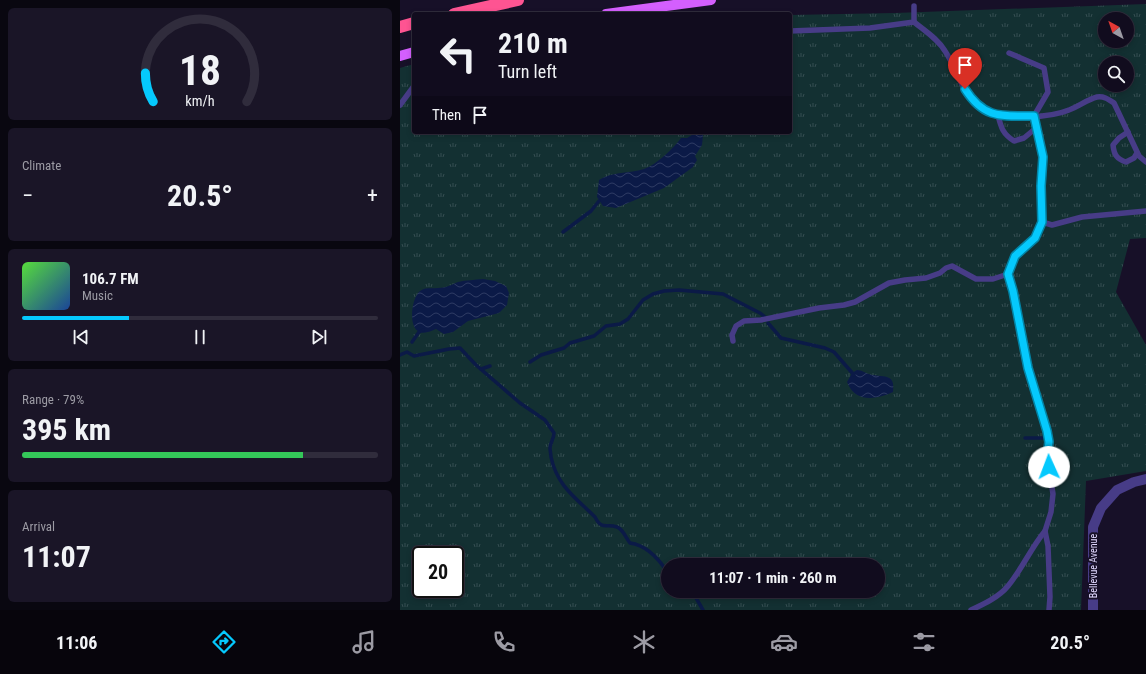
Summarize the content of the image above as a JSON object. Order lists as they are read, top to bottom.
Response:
{
  "streets": {
    "street": ["Bellevue Avenue"]
  },
  "north": "top left",
  "page": {
    "turn": ["210 m", "Turn left"],
    "then": "Then",
    "tile": [
      "Climate",
      ["Range · 79%", "395 km"],
      ["Arrival", "11:07"]
    ],
    "heat": ["−", "20.5°", "+"],
    "song": ["106.7 FM", "Music"],
    "limit": "20",
    "trip": "11:07 · 1 min · 260 m",
    "tabs": ["11:06", "20.5°"],
    "gauge": ["18", "km/h"]
  }
}
